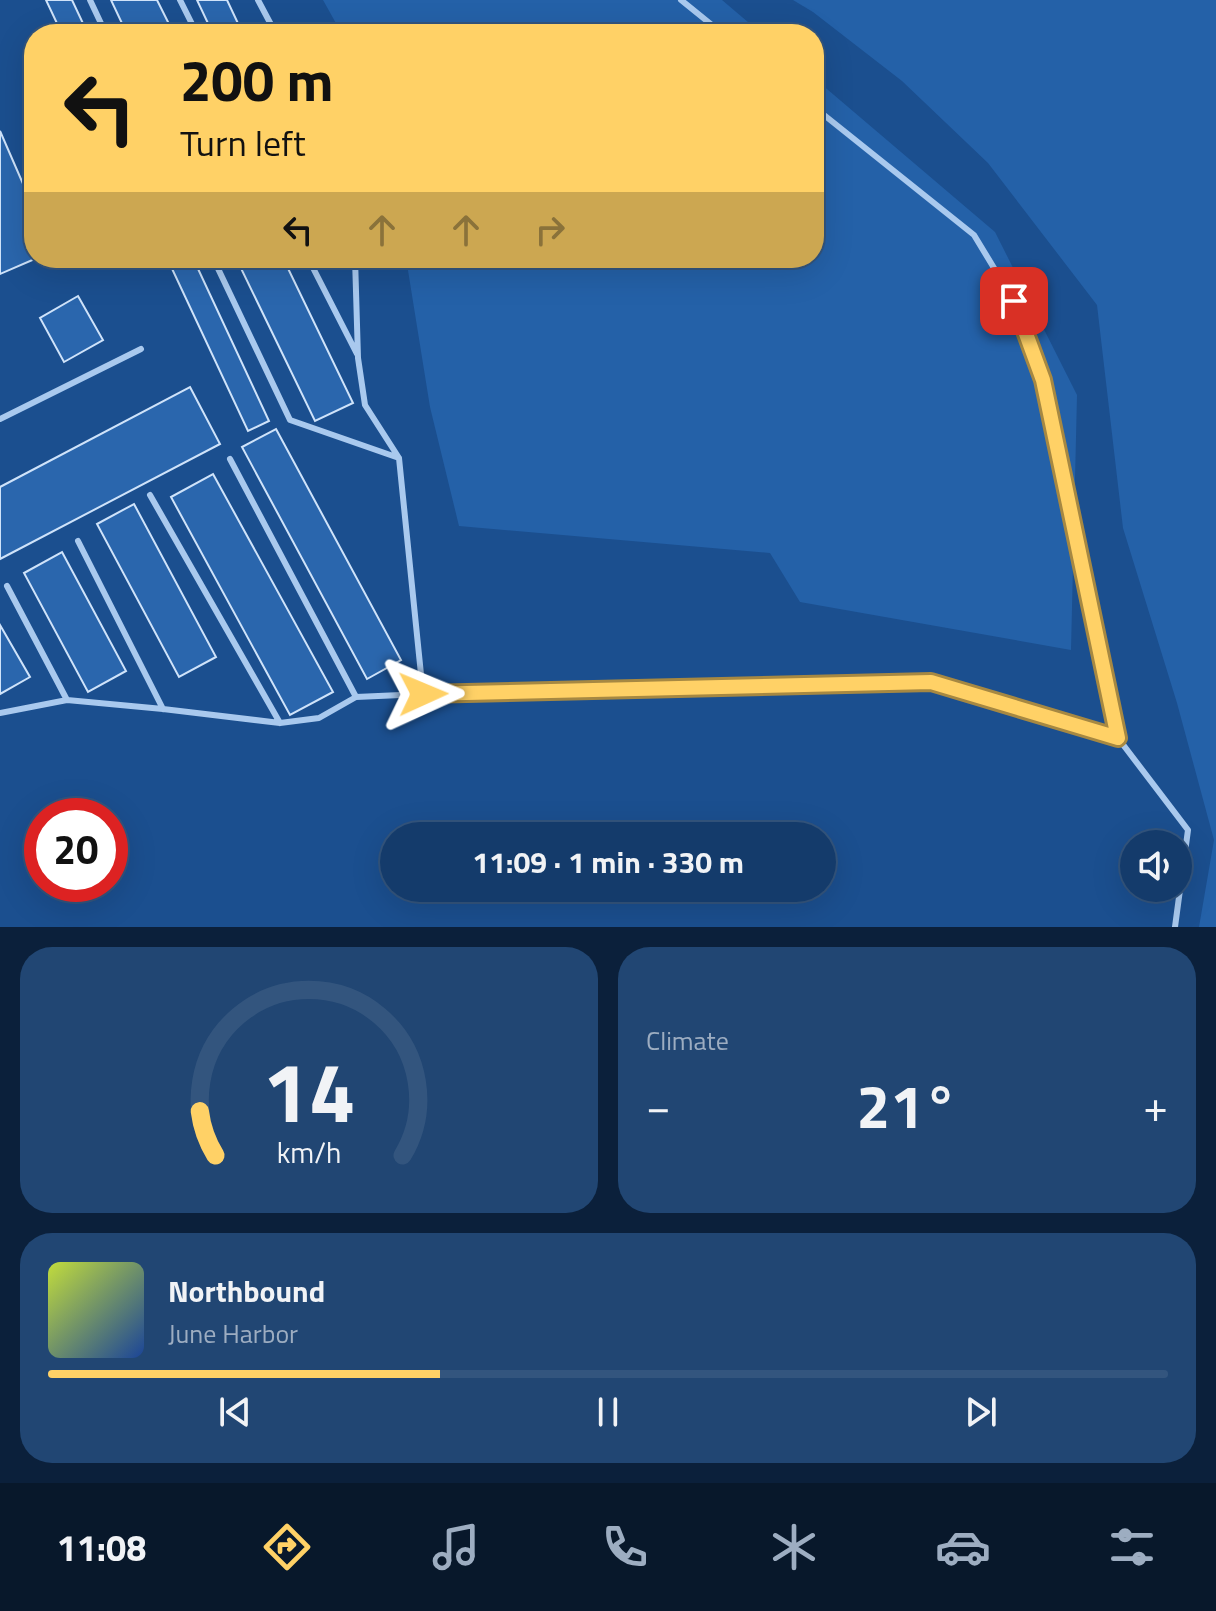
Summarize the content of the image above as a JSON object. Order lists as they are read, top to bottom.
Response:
{
  "page": {
    "turn": ["200 m", "Turn left"],
    "limit": "20",
    "trip": "11:09 · 1 min · 330 m",
    "tile": "Climate",
    "heat": ["−", "21°", "+"],
    "song": ["Northbound", "June Harbor"],
    "tabs": "11:08",
    "gauge": ["14", "km/h"]
  }
}
